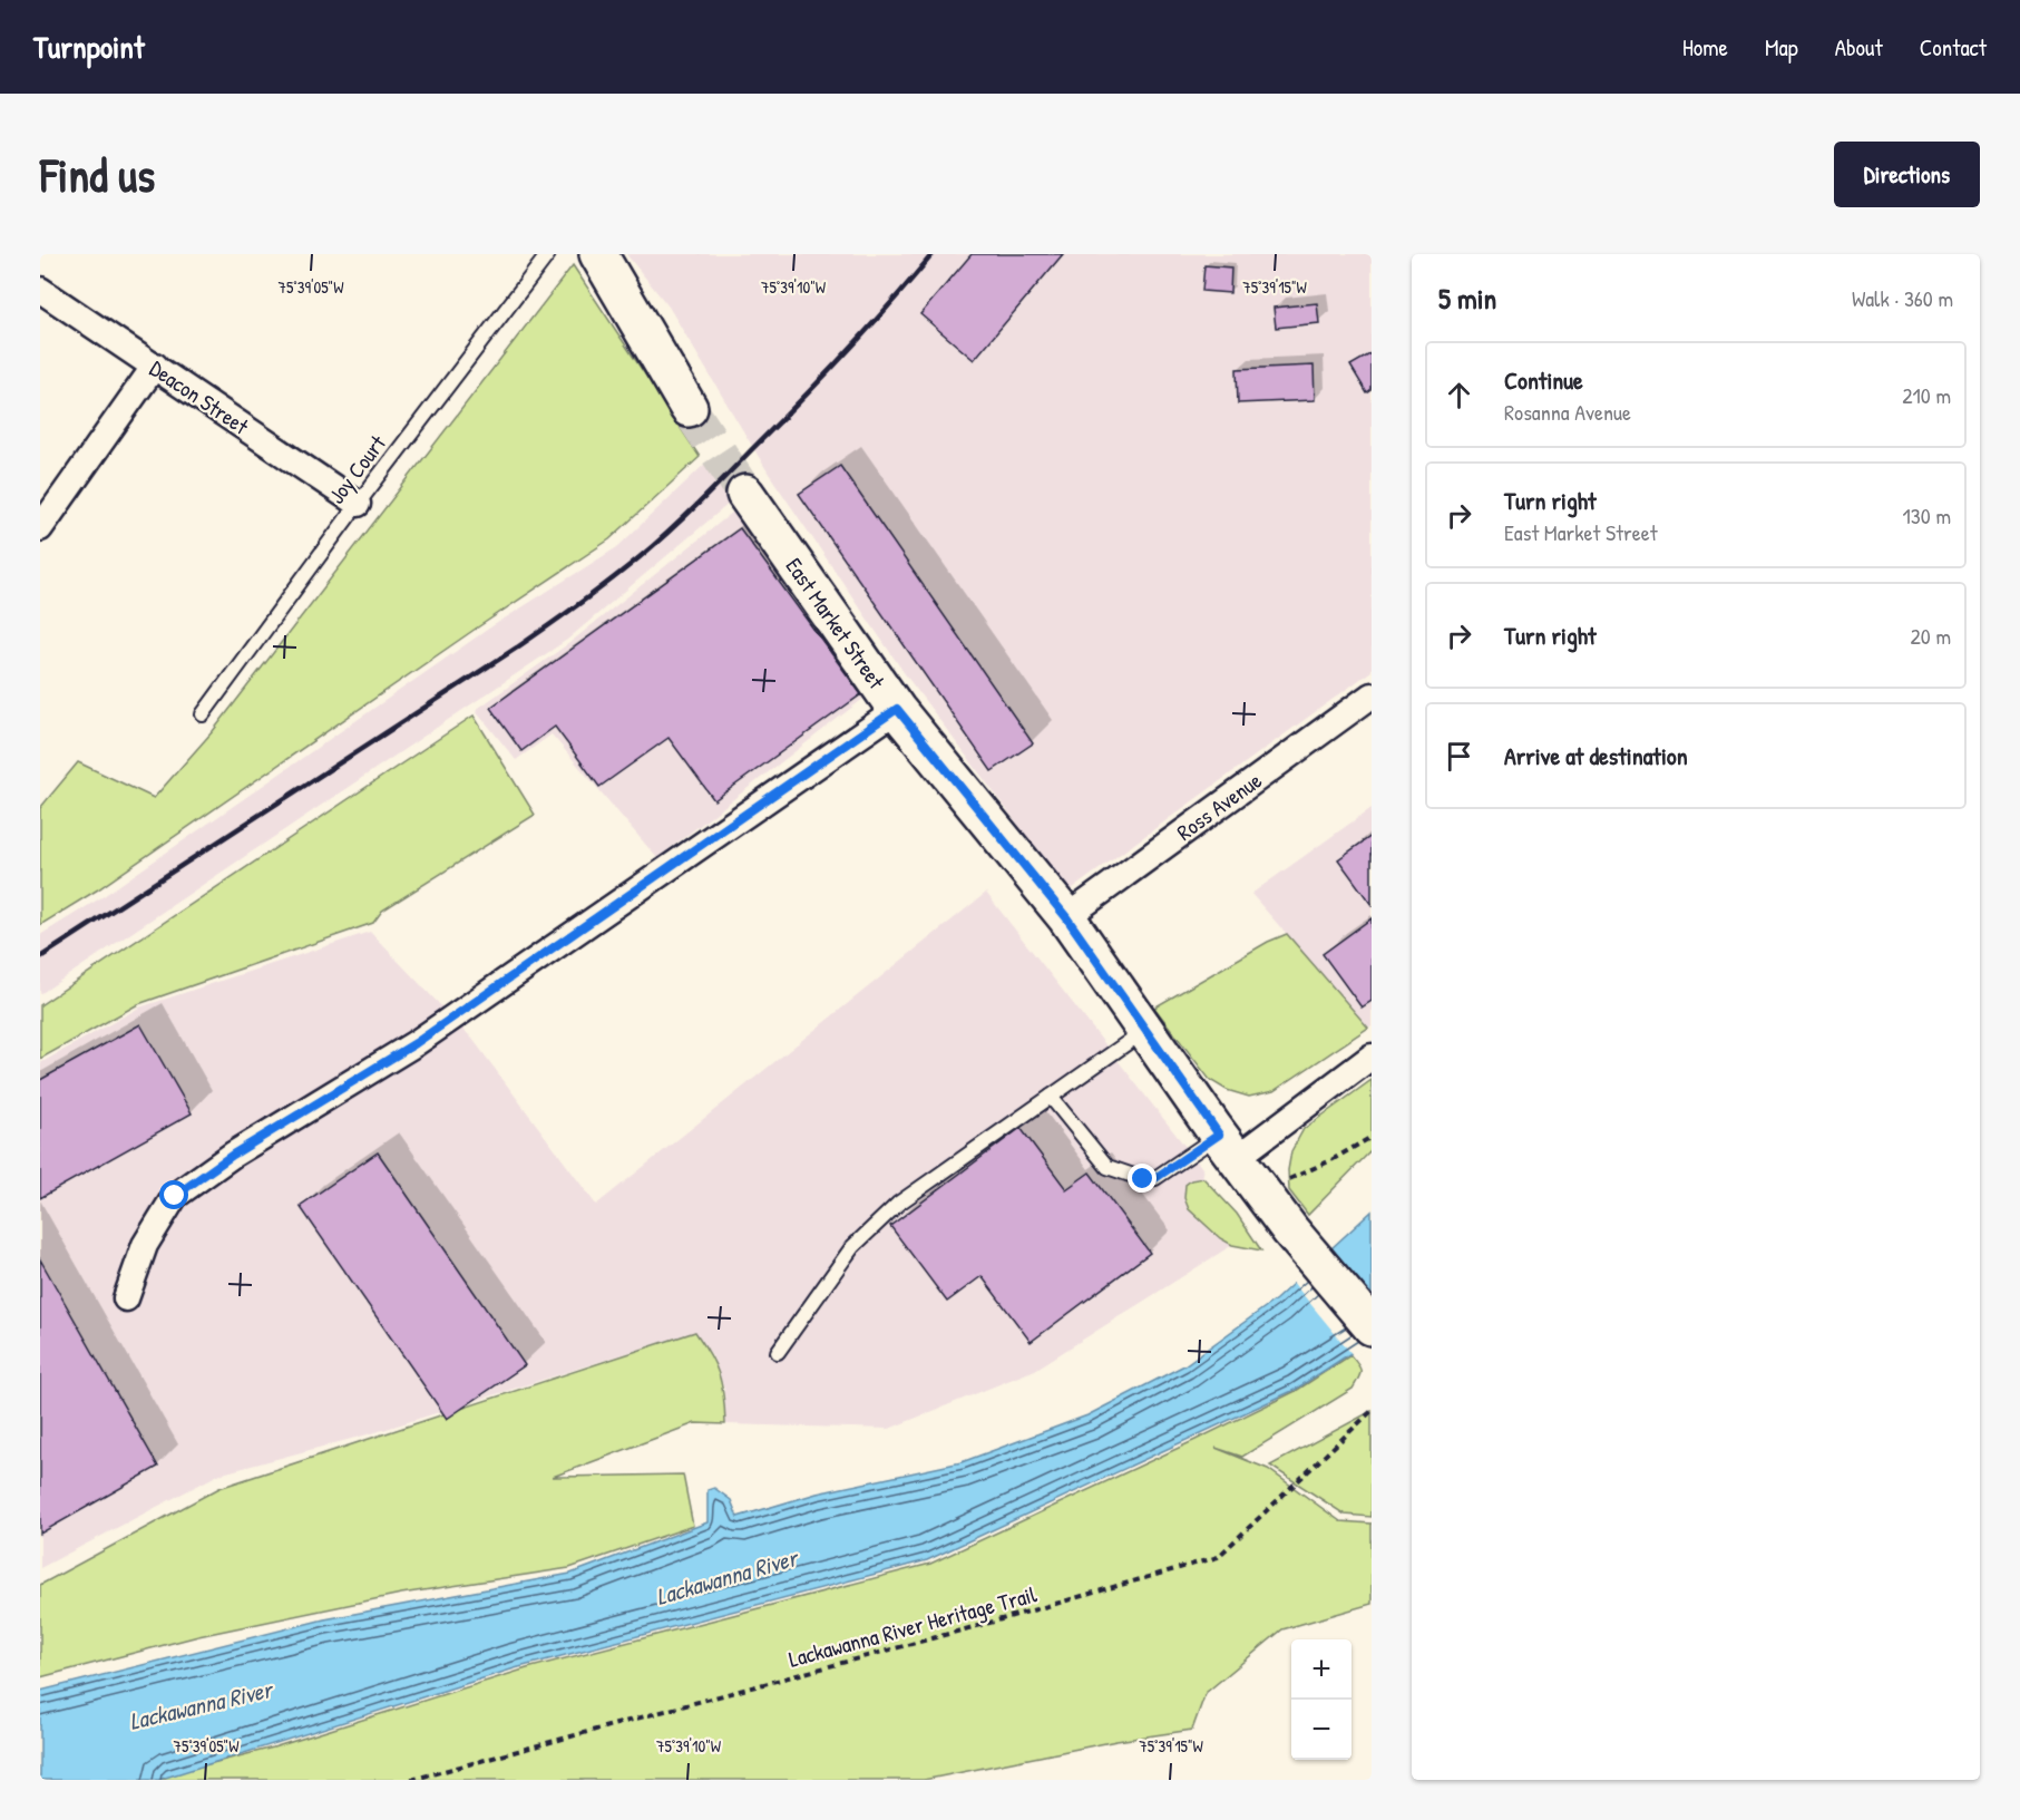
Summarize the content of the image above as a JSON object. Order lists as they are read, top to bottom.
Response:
{
  "streets": {
    "street": ["Deacon Street", "East Market Street", "Ross Avenue"],
    "lane": ["Joy Court"],
    "path": ["Lackawanna River Heritage Trail"]
  },
  "crossings": [
    ["Deacon Street", "Joy Court"],
    ["East Market Street", "Ross Avenue"]
  ],
  "water": ["Lackawanna River"],
  "page": {
    "header": "Turnpoint",
    "nav": [
      "Home",
      "Map",
      "About",
      "Contact"
    ],
    "buttons": "Directions",
    "title": "Find us",
    "heading": ["5 min", "Walk · 360 m"],
    "list": [
      ["Continue", "Rosanna Avenue", "210 m"],
      ["Turn right", "East Market Street", "130 m"],
      ["Turn right", "20 m"],
      "Arrive at destination"
    ],
    "map_buttons": ["+", "−"]
  },
  "coordinates": ["75°39'05\"W", "75°39'10\"W", "75°39'15\"W"]
}
